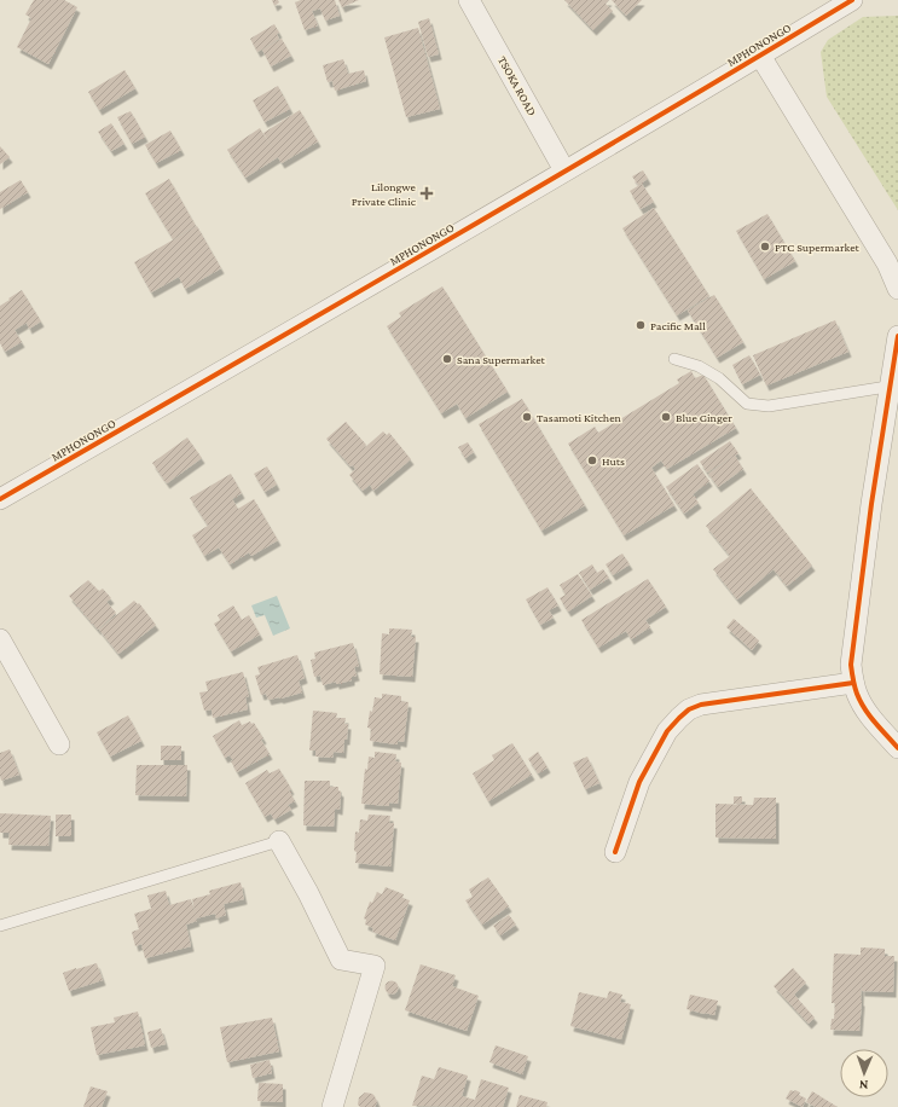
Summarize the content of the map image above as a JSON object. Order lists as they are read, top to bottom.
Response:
{
  "streets": {
    "street": ["MPHONONGO", "TSOKA ROAD"]
  },
  "crossings": [
    ["MPHONONGO", "TSOKA ROAD"]
  ],
  "places": {
    "health": ["Lilongwe Private Clinic"],
    "other": [
      "PTC Supermarket",
      "Pacific Mall",
      "Sana Supermarket",
      "Tasamoti Kitchen",
      "Blue Ginger",
      "Huts"
    ]
  },
  "north": "bottom"
}
